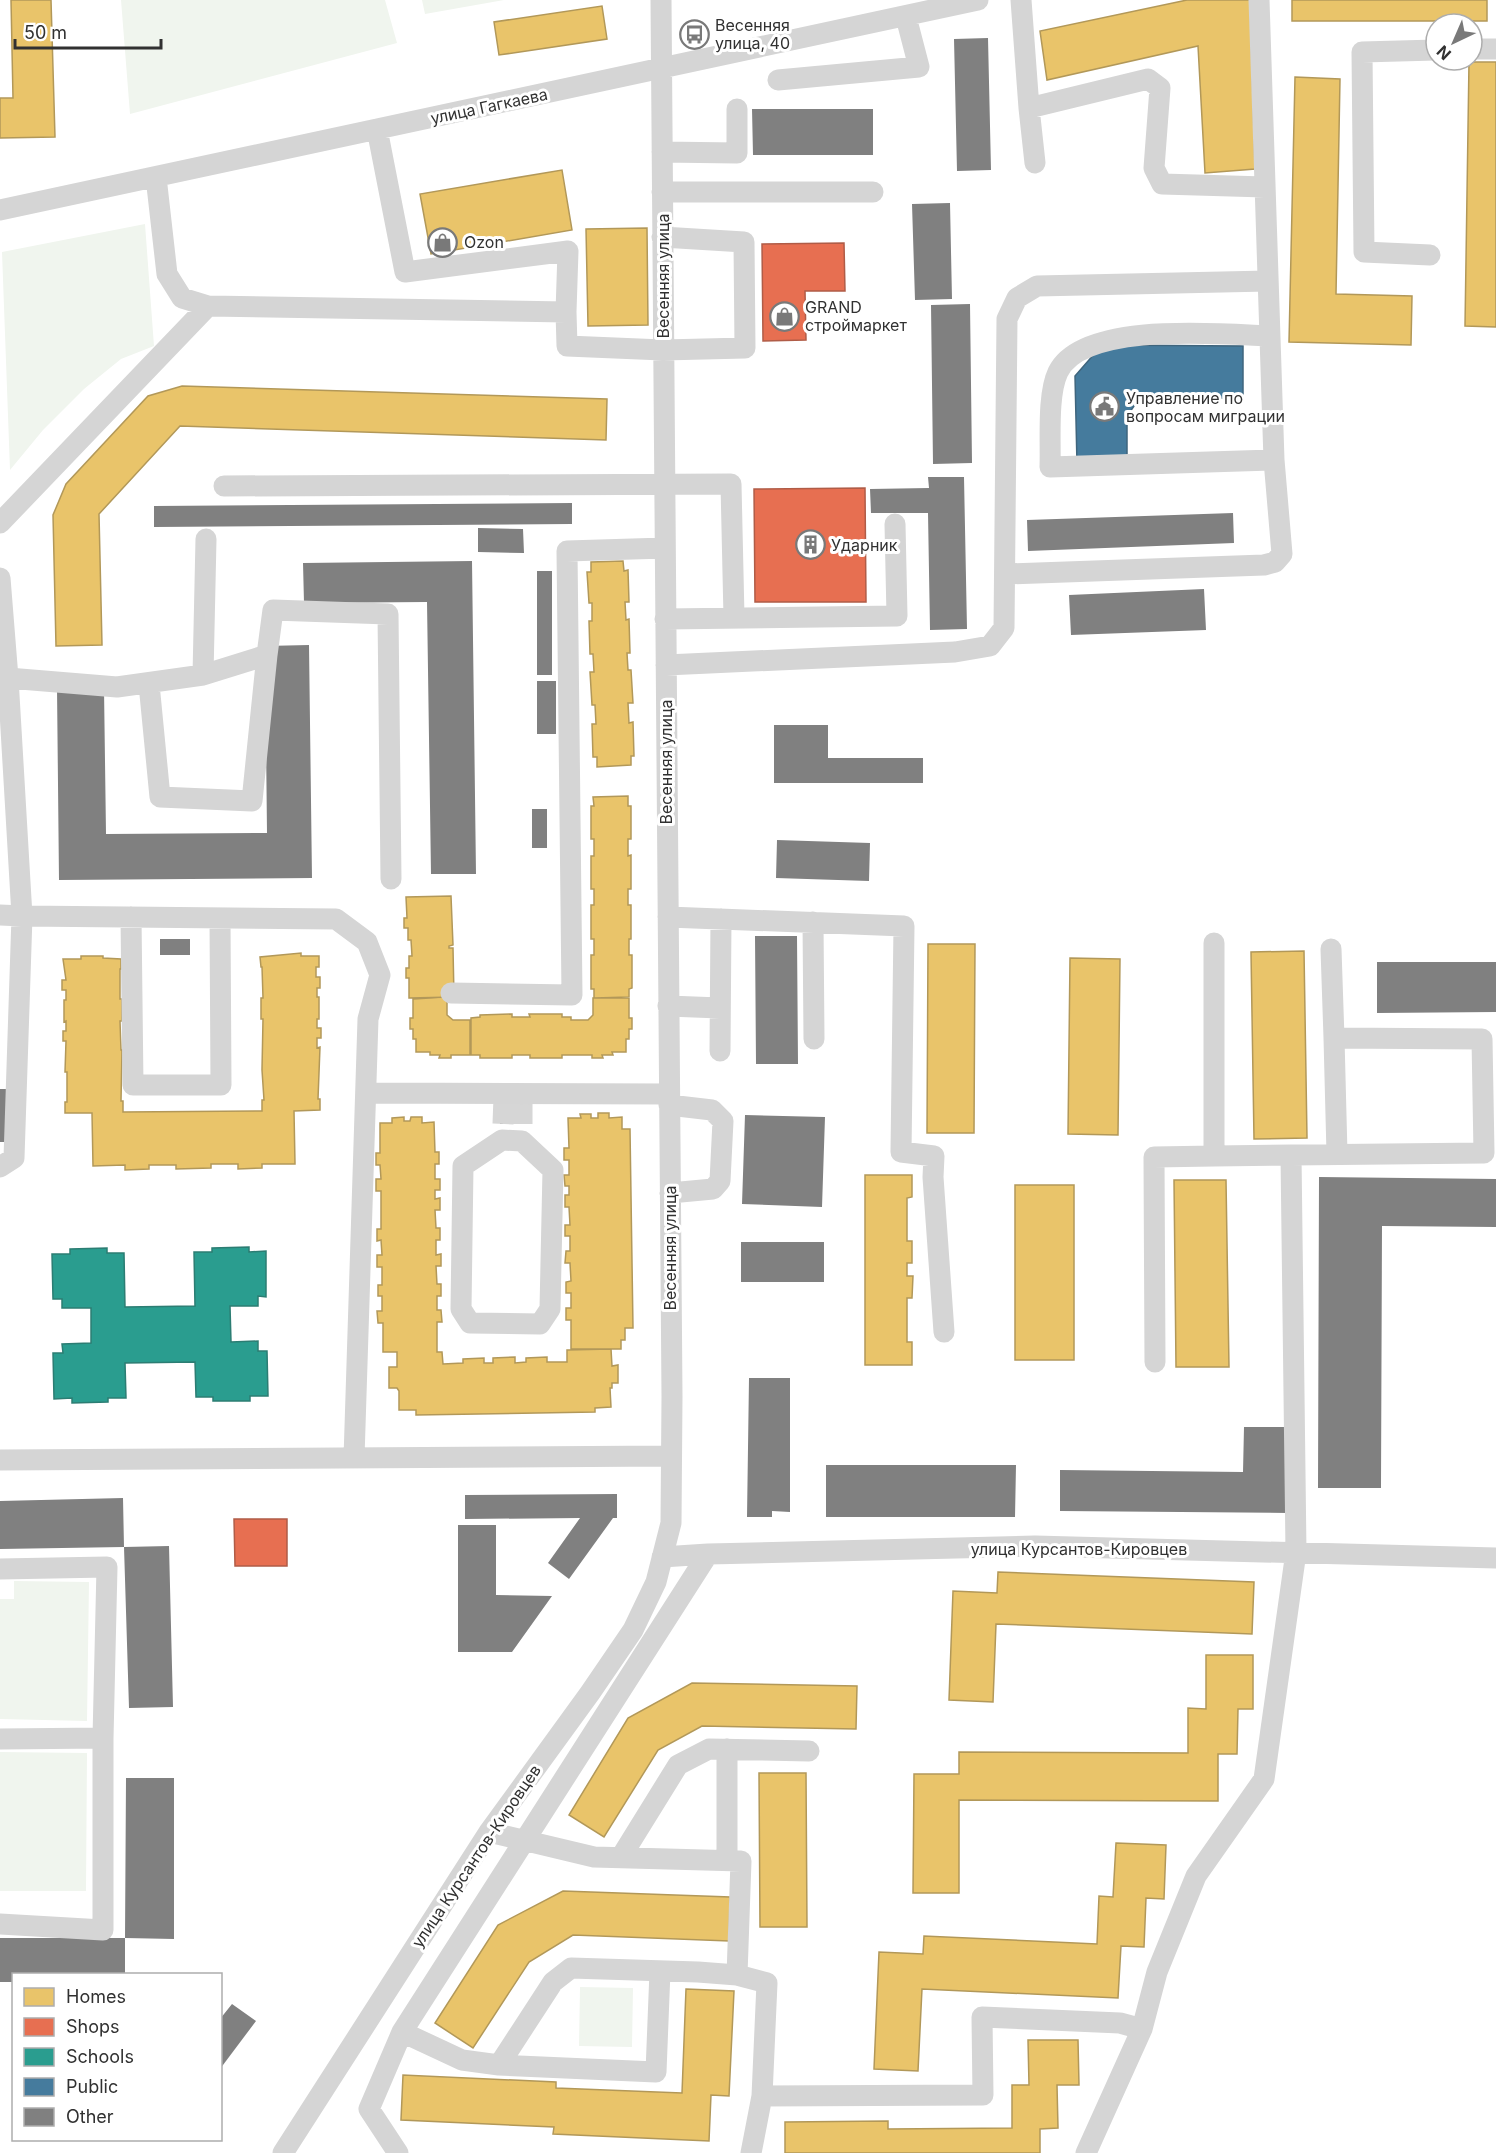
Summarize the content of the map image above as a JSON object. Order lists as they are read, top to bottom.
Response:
{
  "streets": {
    "street": ["улица Гагкаева", "Весенняя улица", "улица Курсантов-Кировцев"]
  },
  "crossings": [
    ["улица Гагкаева", "Весенняя улица"],
    ["Весенняя улица", "улица Курсантов-Кировцев"]
  ],
  "places": {
    "bus stop": ["Весенняя улица, 40"],
    "shop": ["Ozon", "GRAND строймаркет"],
    "public building": ["Управление по вопросам миграции"],
    "building": ["Ударник"]
  },
  "legend": [
    "Homes",
    "Shops",
    "Schools",
    "Public",
    "Other"
  ],
  "scale_bar": "50 m",
  "north": "bottom left"
}
